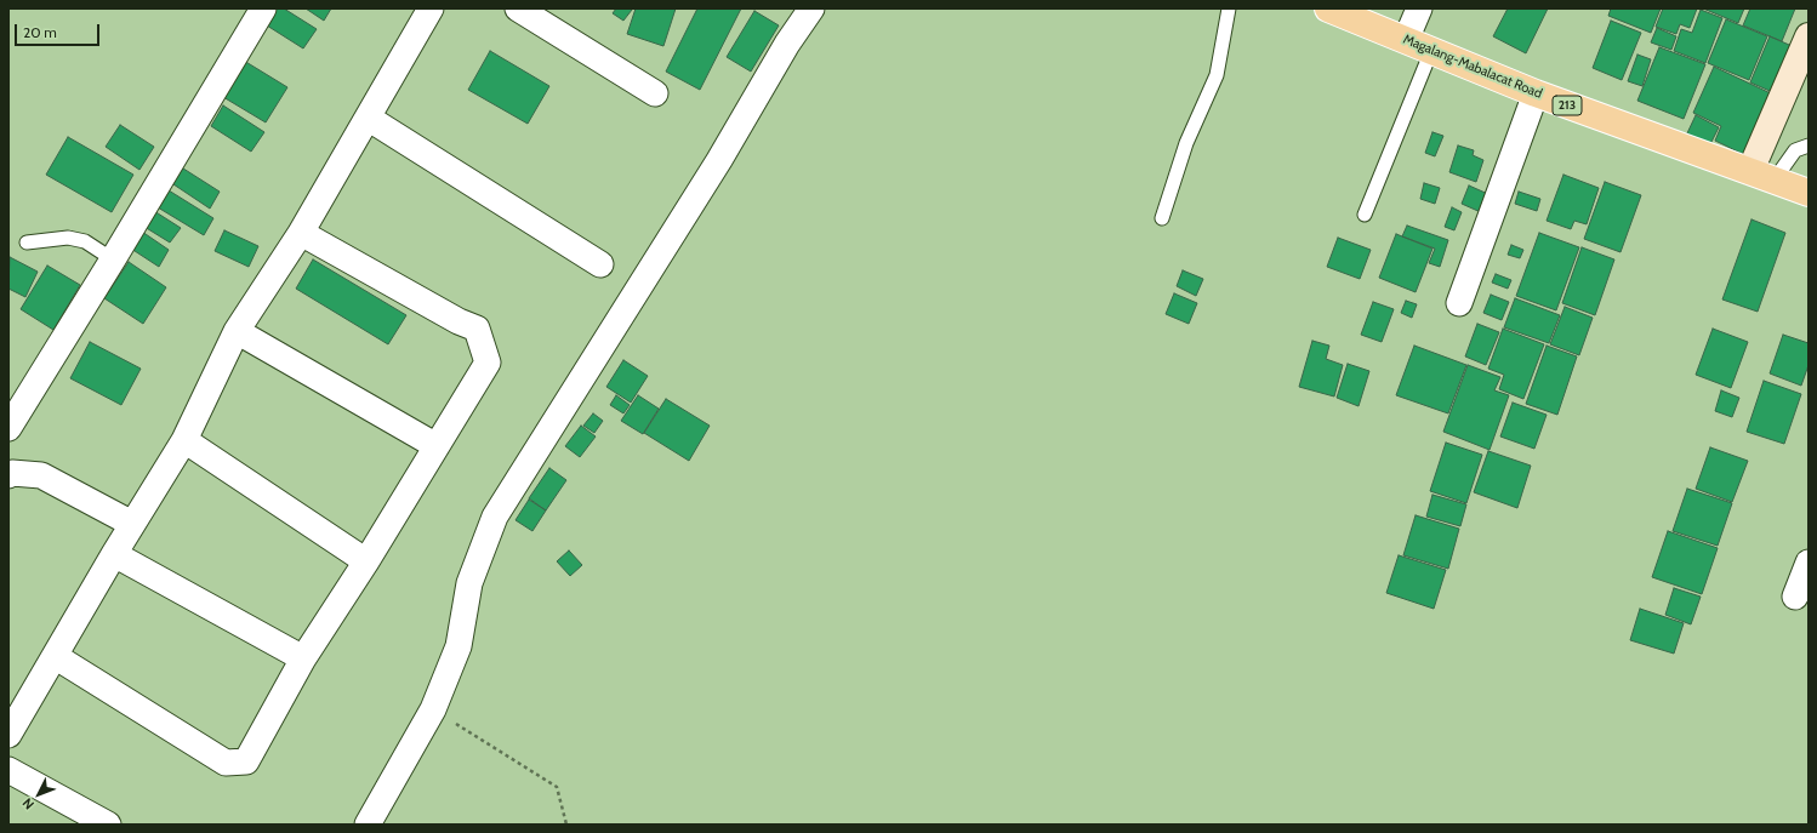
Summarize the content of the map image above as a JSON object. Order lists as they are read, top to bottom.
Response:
{
  "streets": {
    "main road": ["Magalang-Mabalacat Road", "213"]
  },
  "scale_bar": "20 m",
  "north": "bottom left"
}
